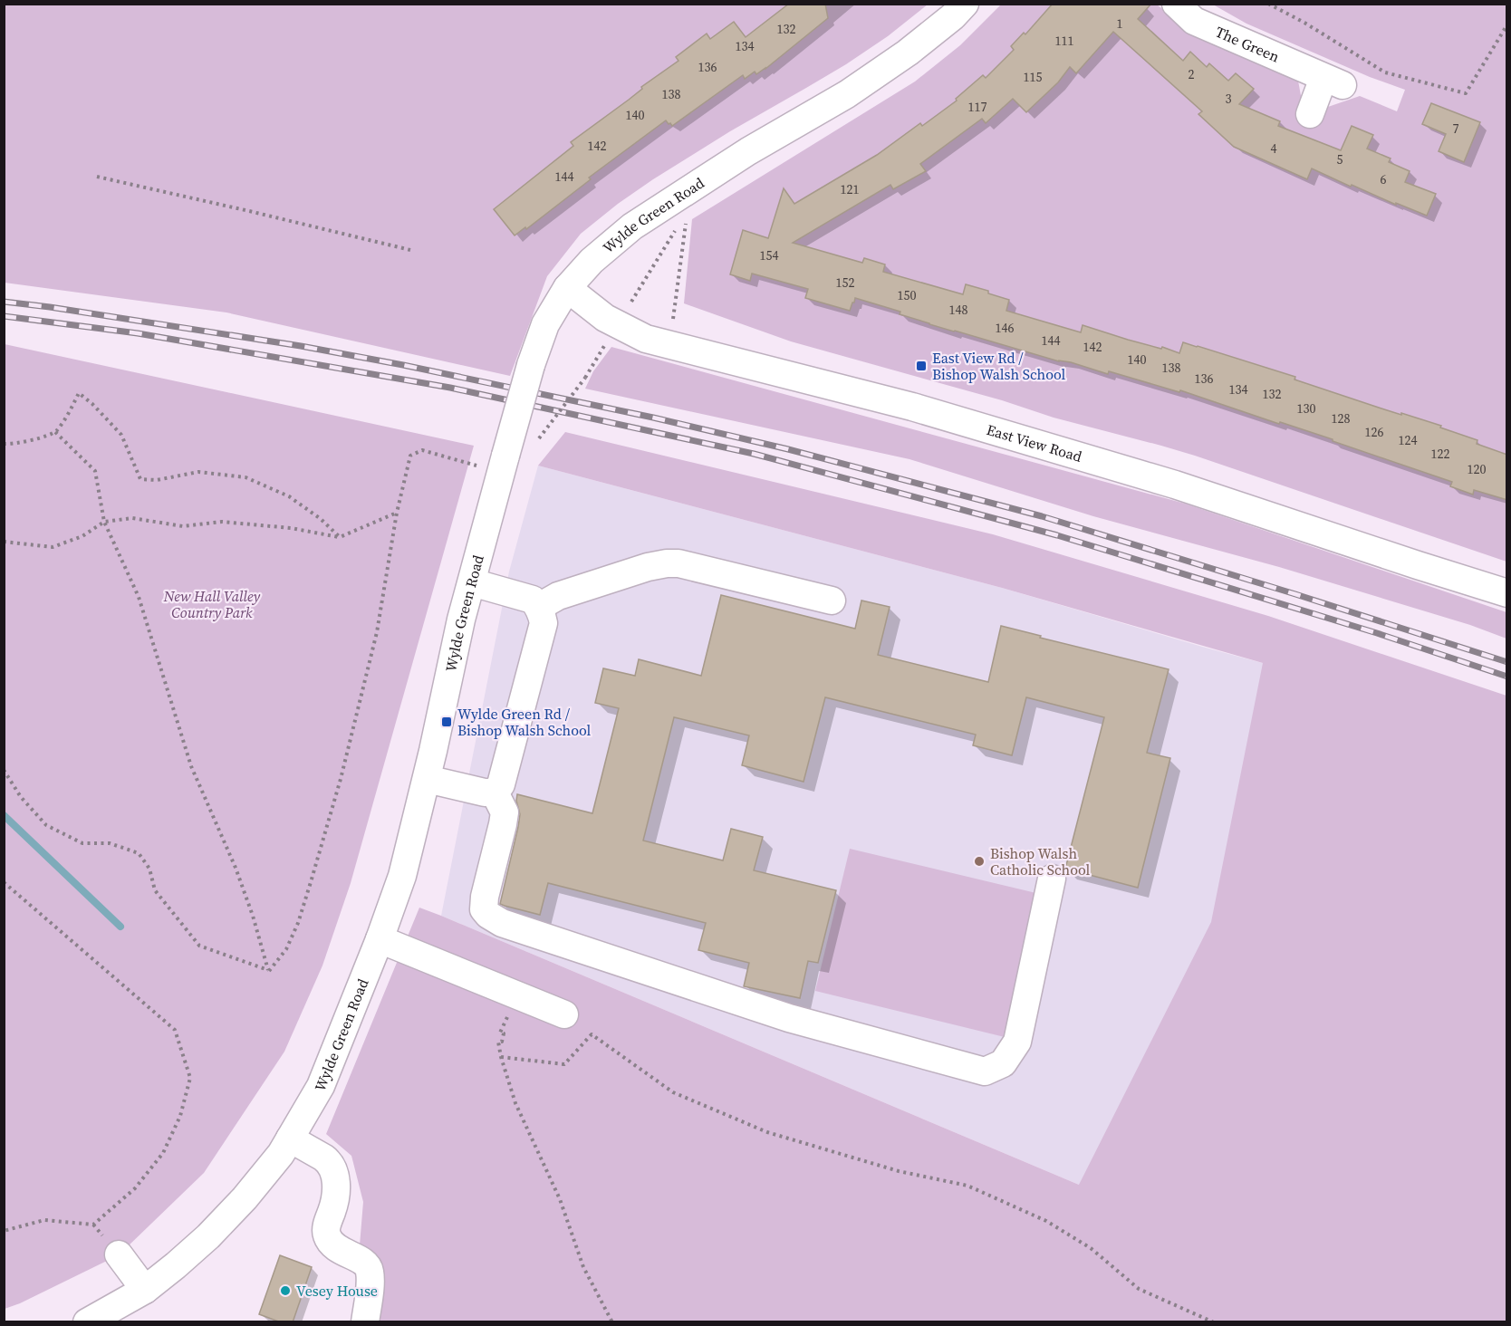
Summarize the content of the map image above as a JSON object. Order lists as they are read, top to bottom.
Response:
{
  "streets": {
    "street": ["The Green", "Wylde Green Road", "East View Road"]
  },
  "crossings": [
    ["Wylde Green Road", "East View Road"]
  ],
  "parks": ["New Hall Valley Country Park"],
  "places": {
    "transit": ["East View Rd / Bishop Walsh School", "Wylde Green Rd / Bishop Walsh School"],
    "other": ["Bishop Walsh Catholic School", "Vesey House"]
  },
  "house_numbers": [
    "1",
    "132",
    "111",
    "134",
    "136",
    "2",
    "115",
    "138",
    "3",
    "117",
    "140",
    "7",
    "142",
    "4",
    "5",
    "144",
    "6",
    "121",
    "154",
    "152",
    "150",
    "148",
    "146",
    "144",
    "142",
    "140",
    "138",
    "136",
    "134",
    "132",
    "130",
    "128",
    "126",
    "124",
    "122",
    "120"
  ]
}
